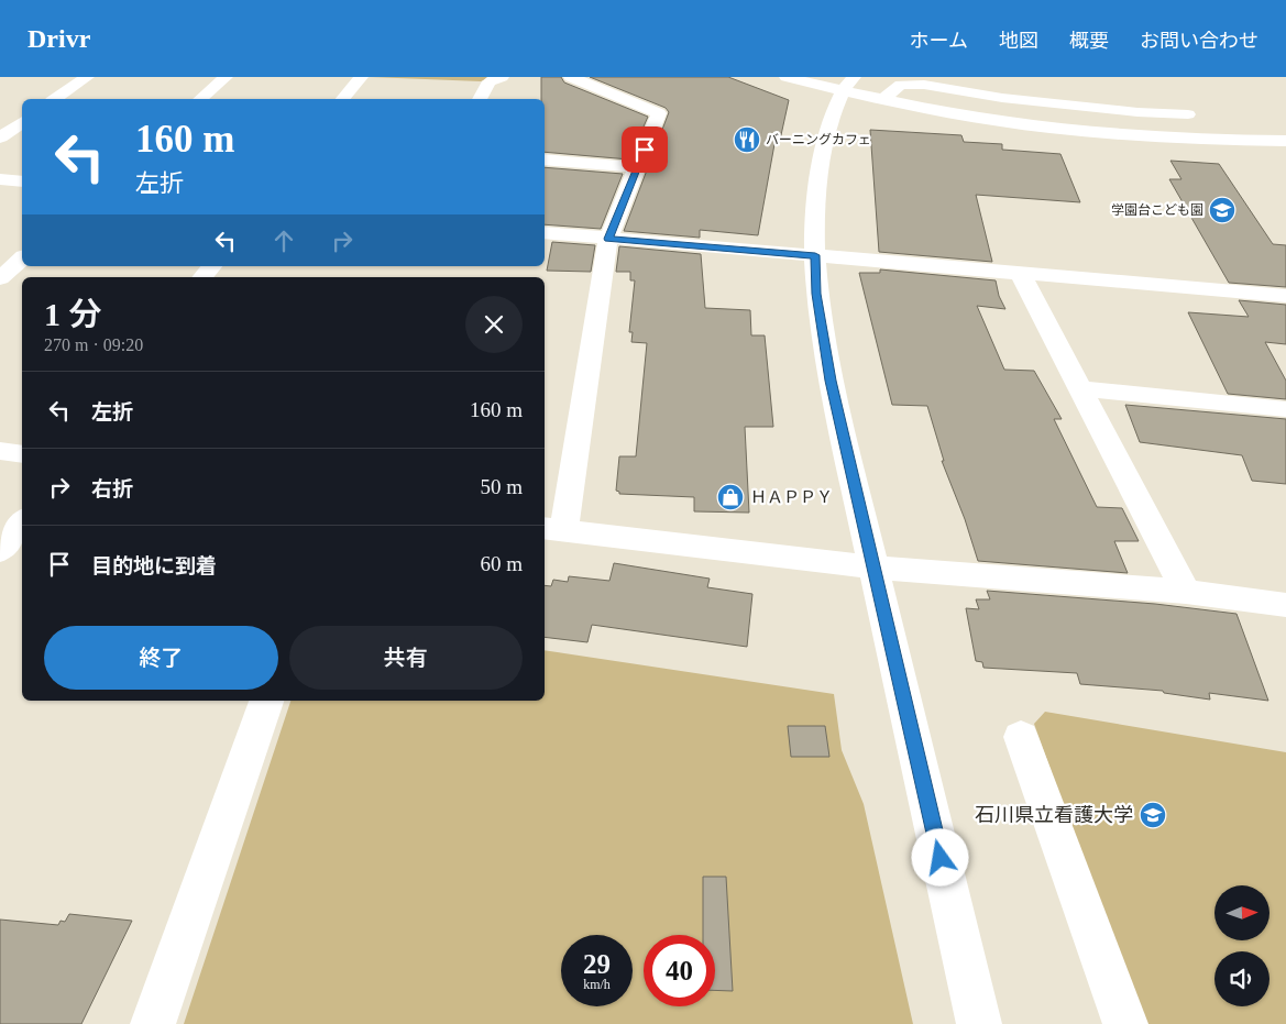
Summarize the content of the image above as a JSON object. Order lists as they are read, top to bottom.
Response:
{
  "places": {
    "restaurant": ["バーニングカフェ"],
    "school or university": ["学園台こども園", "石川県立看護大学"],
    "shop": ["ＨＡＰＰＹ"]
  },
  "north": "right",
  "page": {
    "header": "Drivr",
    "nav": [
      "ホーム",
      "地図",
      "概要",
      "お問い合わせ"
    ],
    "turn": ["160 m", "左折"],
    "heading": ["1 分", "270 m · 09:20"],
    "list": [
      {
        "name": "左折",
        "value": "160 m"
      },
      {
        "name": "右折",
        "value": "50 m"
      },
      {
        "name": "目的地に到着",
        "value": "60 m"
      }
    ],
    "buttons": ["終了", "共有"],
    "speed": "29 km/h",
    "limit": "40"
  }
}
